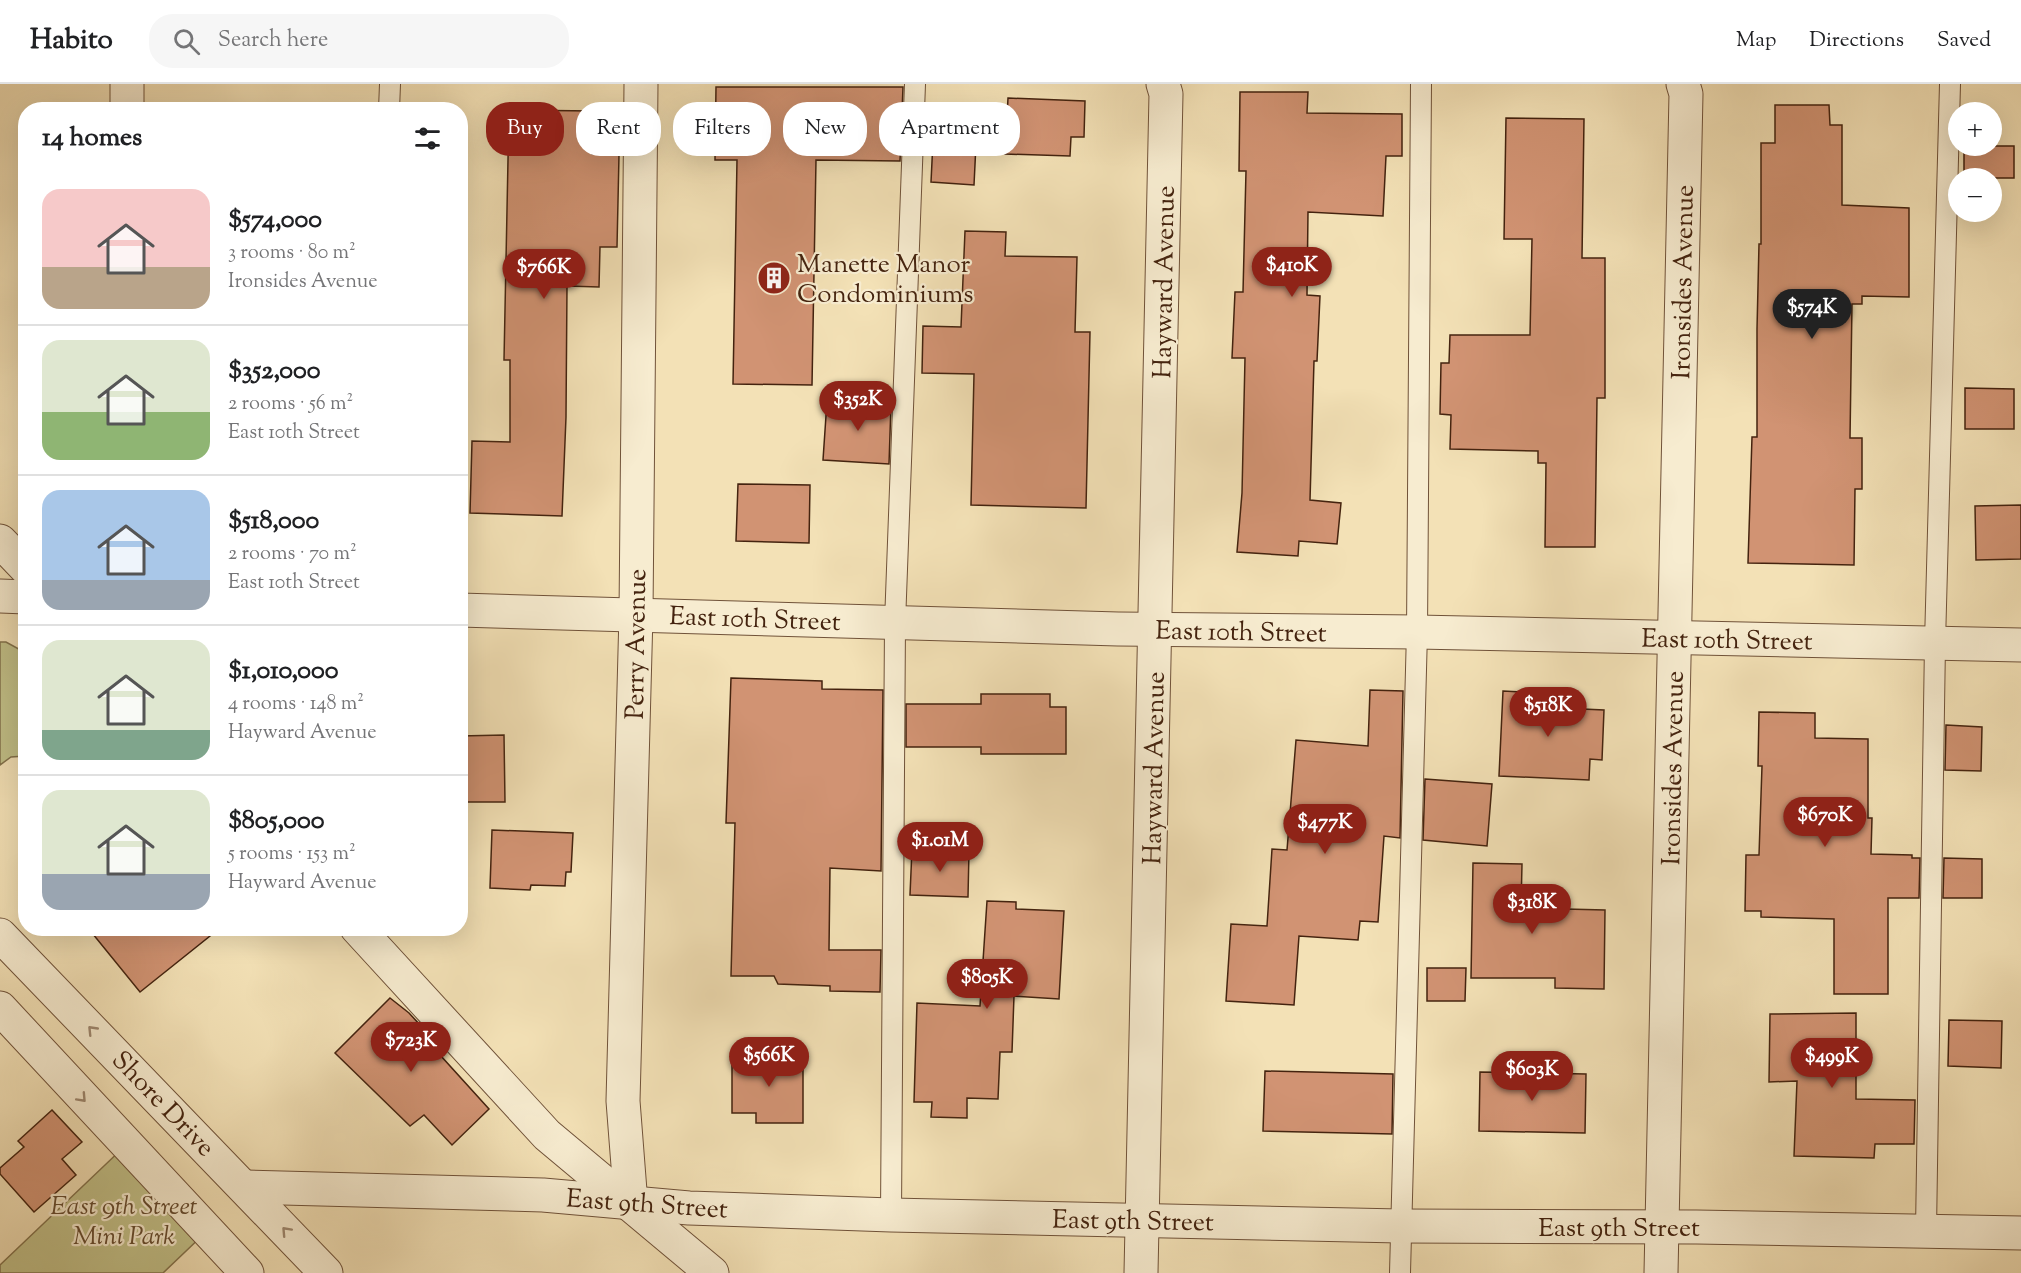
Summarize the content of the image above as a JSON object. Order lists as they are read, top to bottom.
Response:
{
  "streets": {
    "street": [
      "Hayward Avenue",
      "Ironsides Avenue",
      "East 10th Street",
      "Perry Avenue",
      "Shore Drive",
      "East 9th Street"
    ]
  },
  "crossings": [
    ["Hayward Avenue", "East 10th Street"],
    ["Hayward Avenue", "East 9th Street"],
    ["Ironsides Avenue", "East 10th Street"],
    ["Ironsides Avenue", "East 9th Street"],
    ["East 10th Street", "Perry Avenue"],
    ["Perry Avenue", "East 9th Street"],
    ["Shore Drive", "East 9th Street"]
  ],
  "parks": ["East 9th Street Mini Park"],
  "places": {
    "building": ["Manette Manor Condominiums"]
  },
  "page": {
    "header": "Habito",
    "search": "Search here",
    "nav": ["Map", "Directions", "Saved"],
    "map_buttons": ["+", "−"],
    "chip": [
      "Buy",
      "Rent",
      "Filters",
      "New",
      "Apartment"
    ],
    "heading": "14 homes",
    "list": [
      {
        "name": "$574,000",
        "note": "3 rooms · 80 m² · Ironsides Avenue"
      },
      {
        "name": "$352,000",
        "note": "2 rooms · 56 m² · East 10th Street"
      },
      {
        "name": "$518,000",
        "note": "2 rooms · 70 m² · East 10th Street"
      },
      {
        "name": "$1,010,000",
        "note": "4 rooms · 148 m² · Hayward Avenue"
      },
      {
        "name": "$805,000",
        "note": "5 rooms · 153 m² · Hayward Avenue"
      }
    ],
    "price": [
      "$410K",
      "$766K",
      "$574K",
      "$352K",
      "$518K",
      "$670K",
      "$477K",
      "$1.01M",
      "$318K",
      "$805K",
      "$723K",
      "$566K",
      "$499K",
      "$603K"
    ]
  }
}
